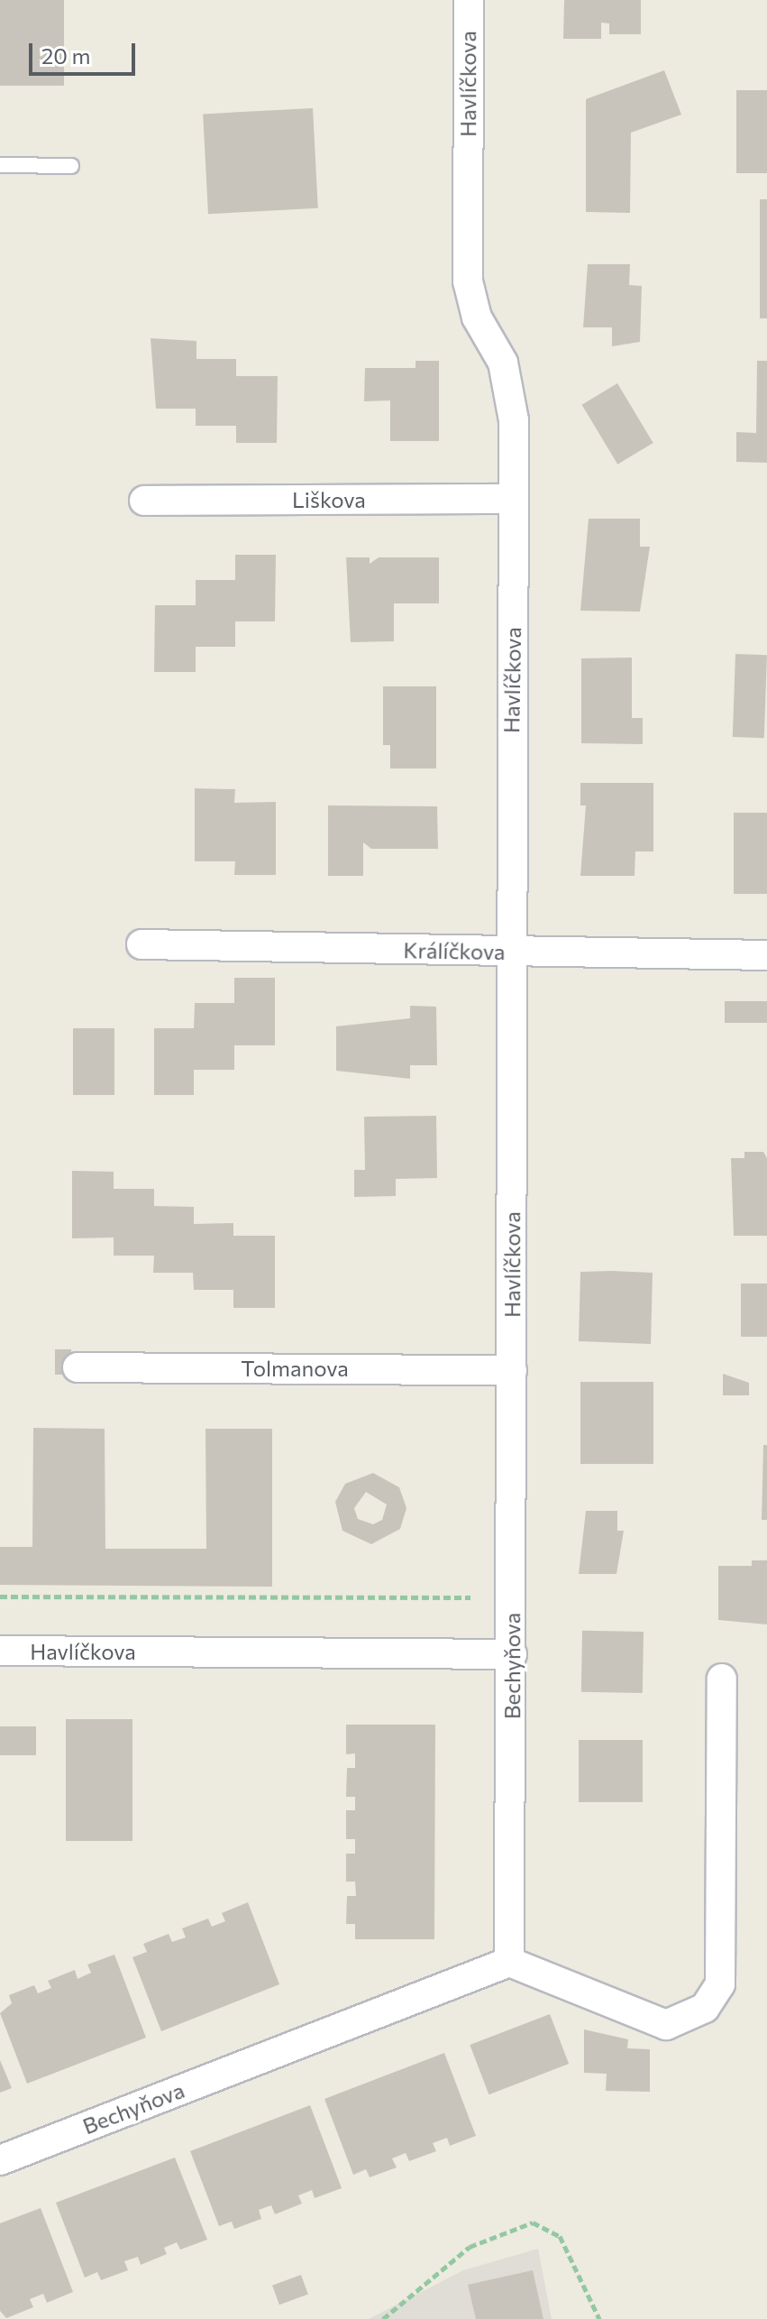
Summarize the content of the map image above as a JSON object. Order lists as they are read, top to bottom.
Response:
{
  "streets": {
    "street": [
      "Havlíčkova",
      "Liškova",
      "Králíčkova",
      "Tolmanova",
      "Bechyňova"
    ]
  },
  "crossings": [
    ["Havlíčkova", "Liškova"],
    ["Havlíčkova", "Králíčkova"],
    ["Havlíčkova", "Tolmanova"],
    ["Havlíčkova", "Bechyňova"],
    ["Tolmanova", "Bechyňova"]
  ],
  "scale_bar": "20 m"
}
